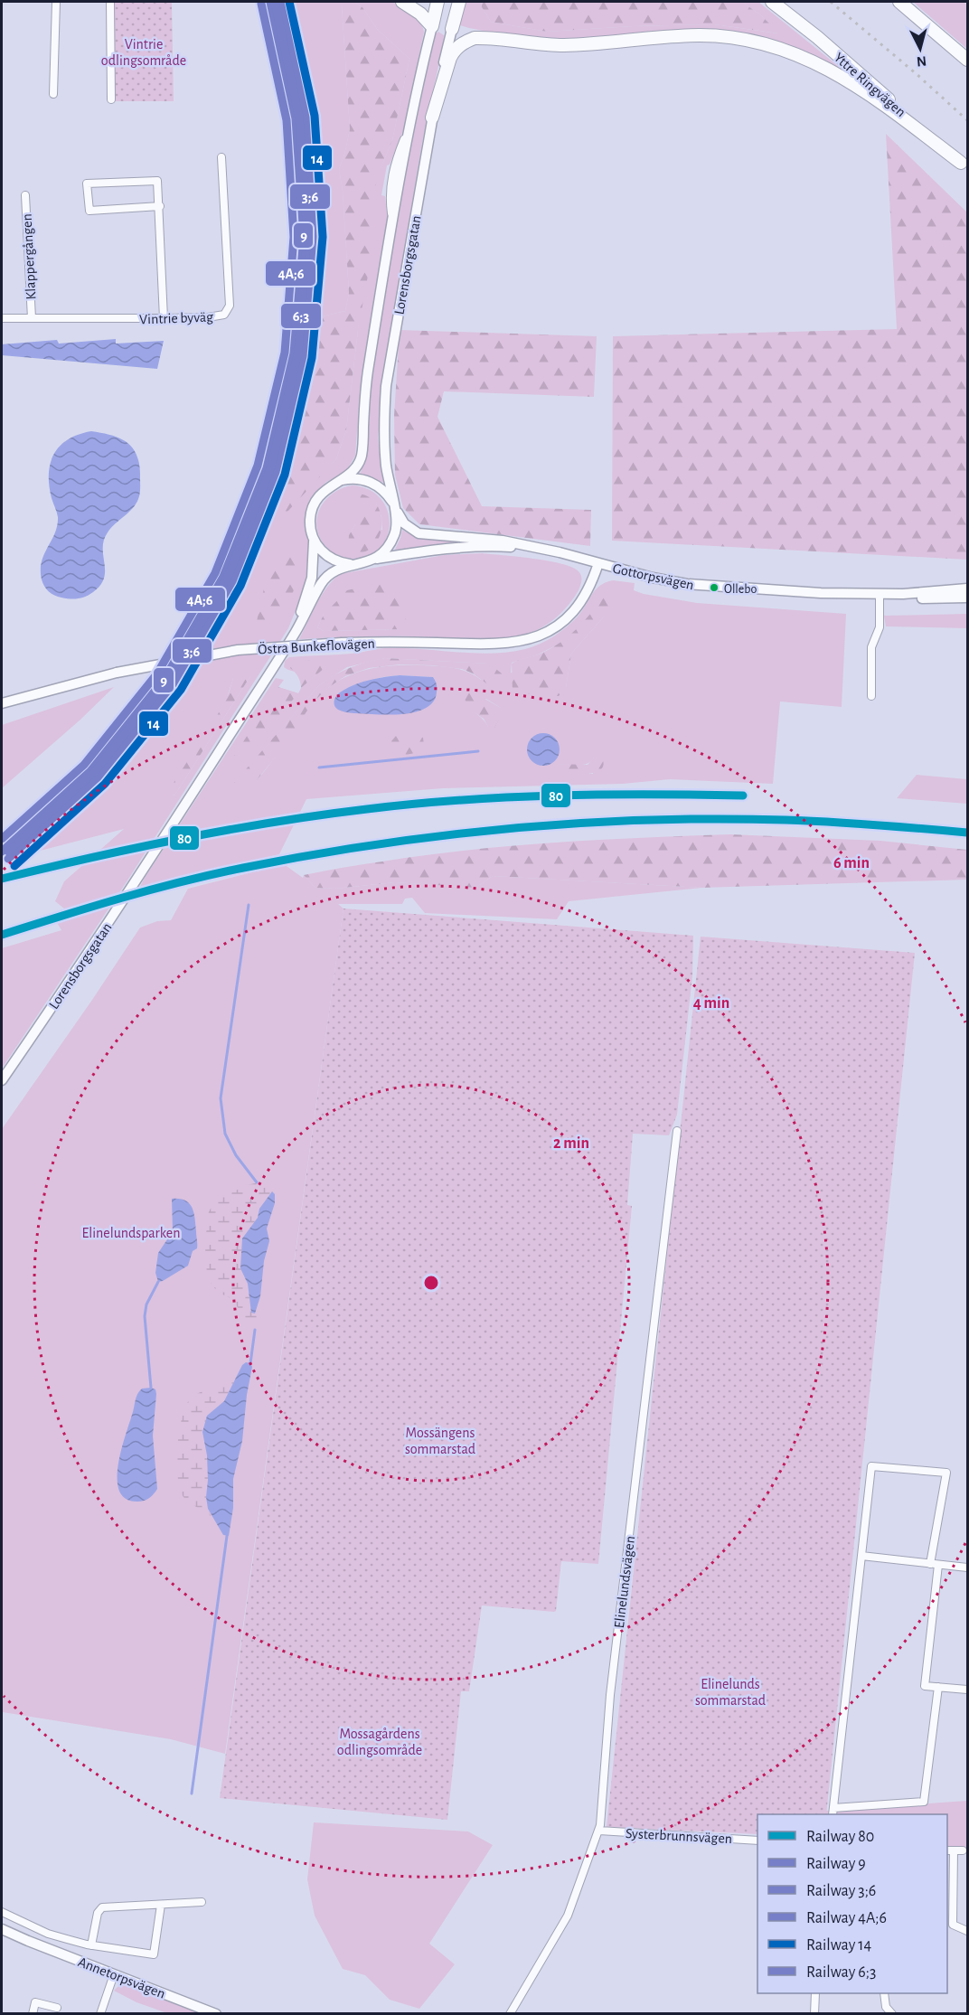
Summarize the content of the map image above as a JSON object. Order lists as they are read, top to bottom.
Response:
{
  "streets": {
    "highway": ["Yttre Ringvägen"],
    "main road": [
      "Lorensborgsgatan",
      "Gottorpsvägen",
      "Östra Bunkeflovägen",
      "Annetorpsvägen"
    ],
    "street": [
      "Klappergången",
      "Vintrie byväg",
      "Elinelundsvägen",
      "Systerbrunnsvägen"
    ]
  },
  "crossings": [
    ["Klappergången", "Vintrie byväg"],
    ["Lorensborgsgatan", "Gottorpsvägen"],
    ["Gottorpsvägen", "Östra Bunkeflovägen"],
    ["Elinelundsvägen", "Systerbrunnsvägen"]
  ],
  "parks": [
    "Vintrie odlingsområde",
    "Elinelundsparken",
    "Mossängens sommarstad",
    "Elinelunds sommarstad",
    "Mossagårdens odlingsområde"
  ],
  "places": ["Ollebo"],
  "lines": [
    "rail line 9",
    "rail line 3;6",
    "rail line 14",
    "rail line 6;3",
    "rail line 4A;6",
    "rail line 80"
  ],
  "legend": [
    "Railway 80",
    "Railway 9",
    "Railway 3;6",
    "Railway 4A;6",
    "Railway 14",
    "Railway 6;3"
  ],
  "north": "bottom",
  "rings": ["6 min", "4 min", "2 min"]
}
